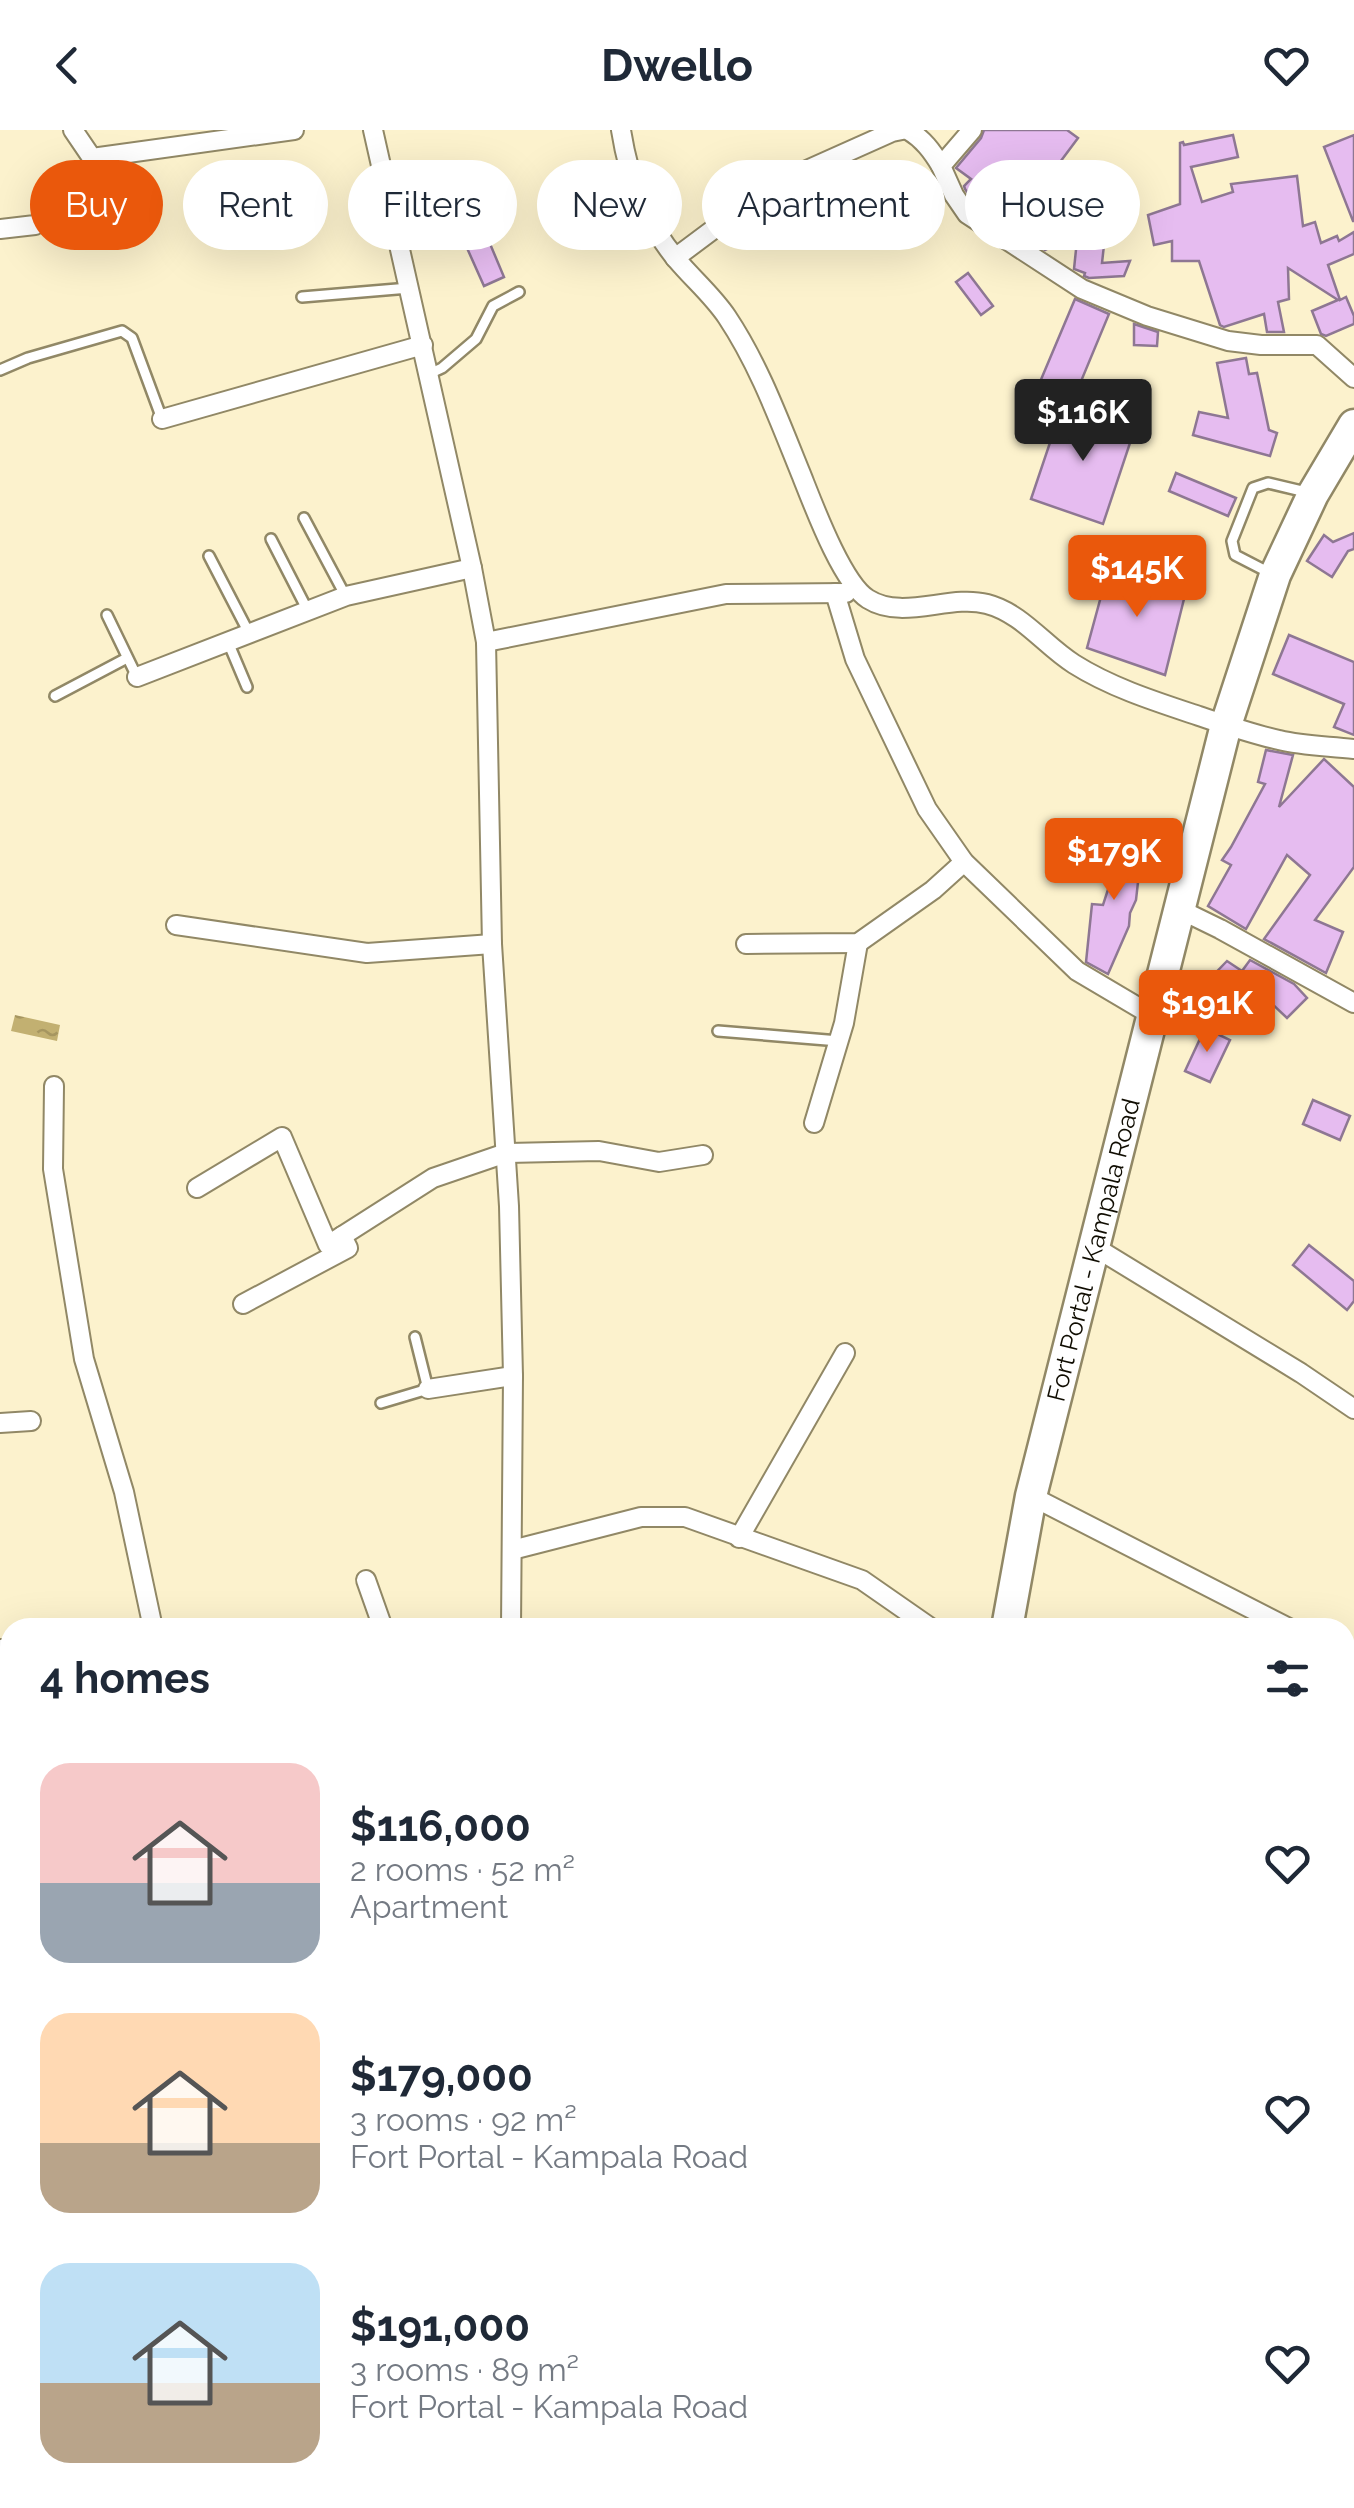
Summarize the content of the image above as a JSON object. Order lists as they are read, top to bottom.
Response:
{
  "streets": {
    "main road": ["Fort Portal - Kampala Road"]
  },
  "page": {
    "header": "Dwello",
    "chip": [
      "Buy",
      "Rent",
      "Filters",
      "New",
      "Apartment",
      "House"
    ],
    "price": [
      "$116K",
      "$145K",
      "$179K",
      "$191K"
    ],
    "heading": "4 homes",
    "list": [
      {
        "name": "$116,000",
        "note": "2 rooms · 52 m² · Apartment"
      },
      {
        "name": "$179,000",
        "note": "3 rooms · 92 m² · Fort Portal - Kampala Road"
      },
      {
        "name": "$191,000",
        "note": "3 rooms · 89 m² · Fort Portal - Kampala Road"
      }
    ]
  }
}
